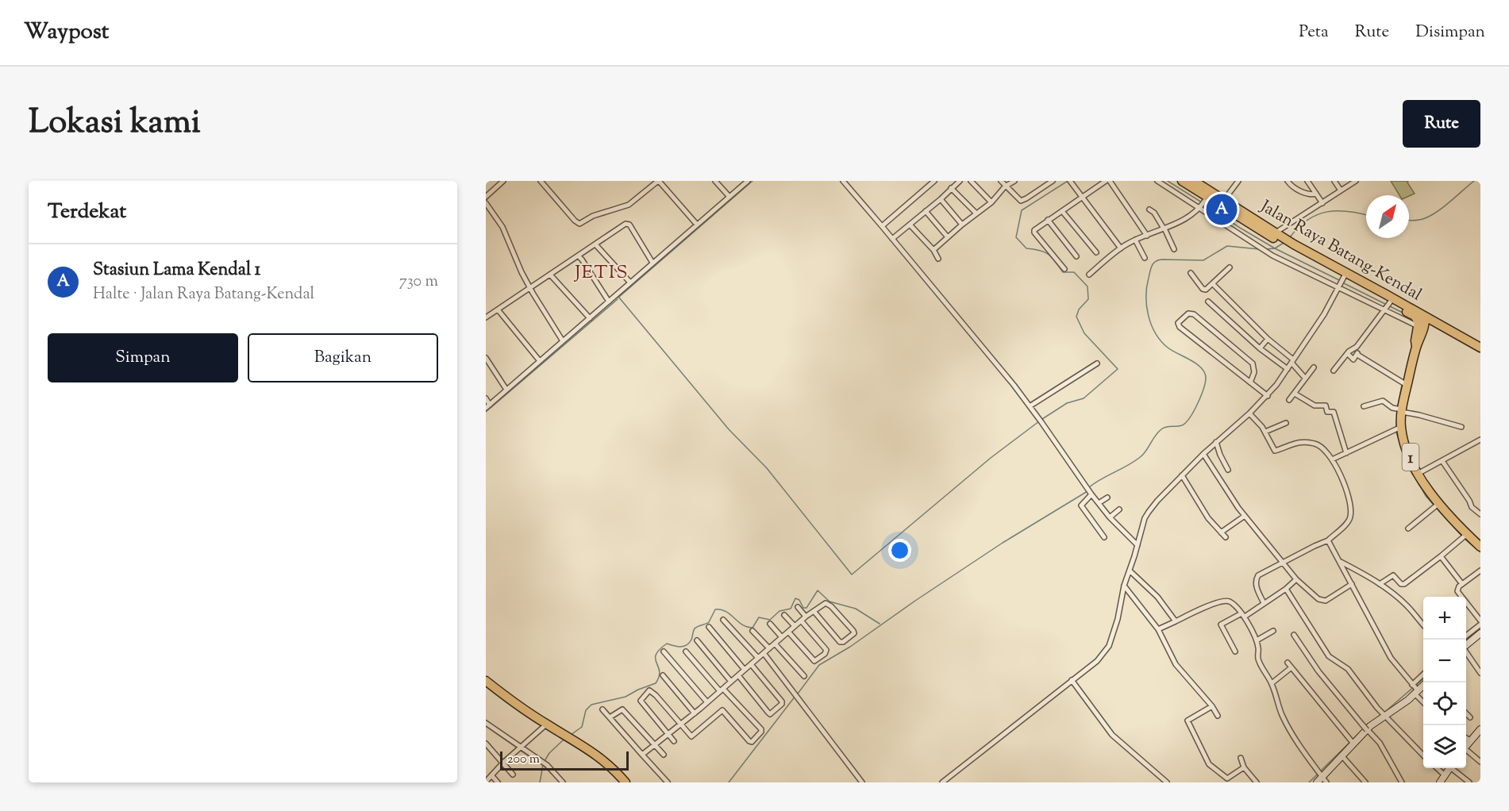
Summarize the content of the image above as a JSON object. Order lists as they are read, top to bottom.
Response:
{
  "streets": {
    "highway": ["Jalan Raya Batang-Kendal", "1"]
  },
  "crossings": [
    ["Jalan Raya Batang-Kendal", "1"]
  ],
  "districts": ["JETIS"],
  "scale_bar": "200 m",
  "north": "top right",
  "page": {
    "header": "Waypost",
    "nav": ["Peta", "Rute", "Disimpan"],
    "title": "Lokasi kami",
    "buttons": [
      "Rute",
      ["Simpan", "Bagikan"]
    ],
    "heading": "Terdekat",
    "pins": "A",
    "list": [
      {
        "mark": "A",
        "name": "Stasiun Lama Kendal 1",
        "note": "Halte · Jalan Raya Batang-Kendal",
        "value": "730 m"
      }
    ],
    "map_buttons": ["+", "−"],
    "scale": "200 m"
  }
}
